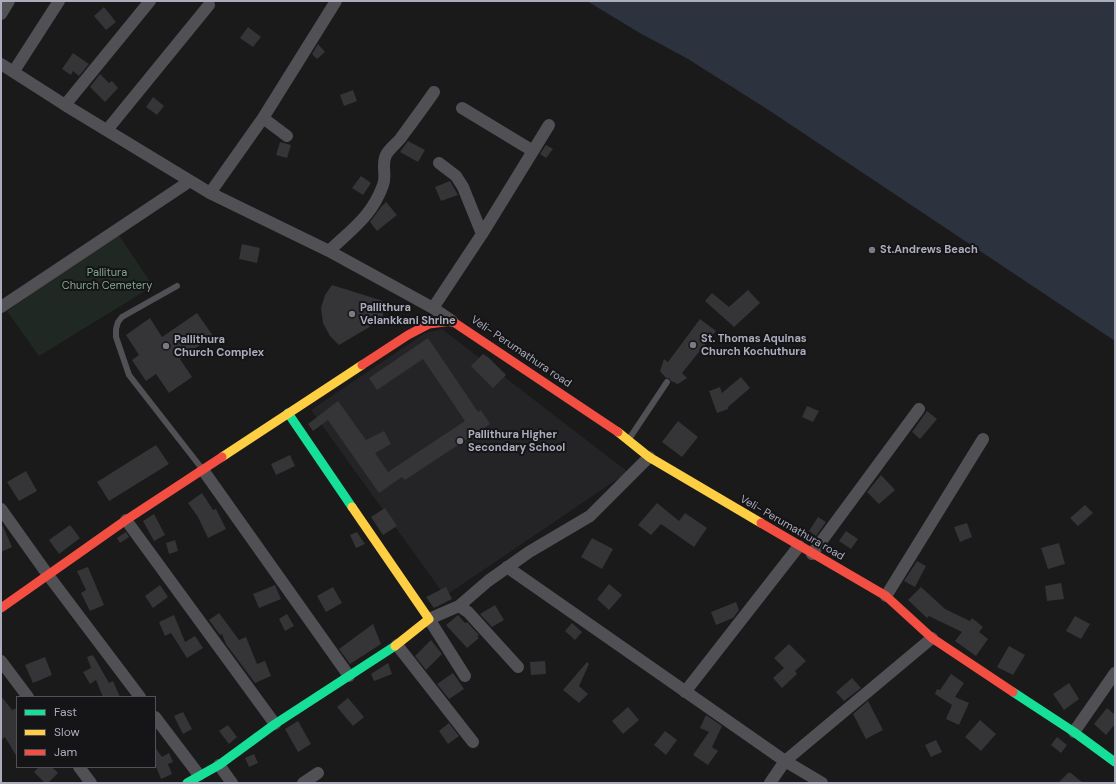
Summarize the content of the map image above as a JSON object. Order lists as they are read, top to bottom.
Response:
{
  "streets": {
    "main road": ["Veli- Perumathura road"]
  },
  "parks": ["Pallitura Church Cemetery"],
  "places": [
    "St.Andrews Beach",
    "Pallithura Velankkani Shrine",
    "St. Thomas Aquinas Church Kochuthura",
    "Pallithura Church Complex",
    "Pallithura Higher Secondary School"
  ],
  "legend": ["Fast", "Slow", "Jam"]
}
